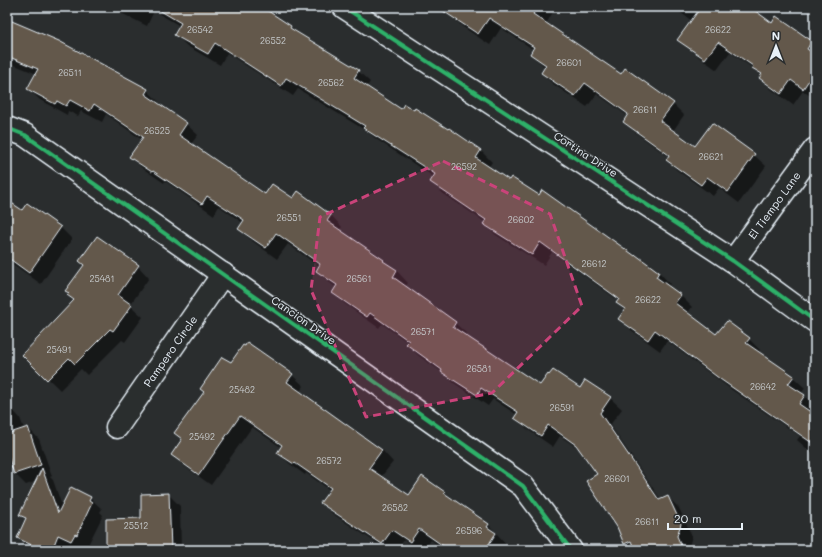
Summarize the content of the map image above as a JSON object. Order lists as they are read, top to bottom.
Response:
{
  "streets": {
    "street": [
      "Cortina Drive",
      "El Tiempo Lane",
      "Cancion Drive",
      "Pampero Circle"
    ]
  },
  "crossings": [
    ["Cortina Drive", "El Tiempo Lane"],
    ["Cancion Drive", "Pampero Circle"]
  ],
  "house_numbers": [
    "26542",
    "26622",
    "26552",
    "26601",
    "26511",
    "26562",
    "26611",
    "26525",
    "26621",
    "26592",
    "26551",
    "26602",
    "26612",
    "25481",
    "26561",
    "26622",
    "26571",
    "25491",
    "26581",
    "26642",
    "25482",
    "26591",
    "25492",
    "26572",
    "26601",
    "26582",
    "26611",
    "25512",
    "26596"
  ],
  "scale_bar": "20 m",
  "north": "top"
}
